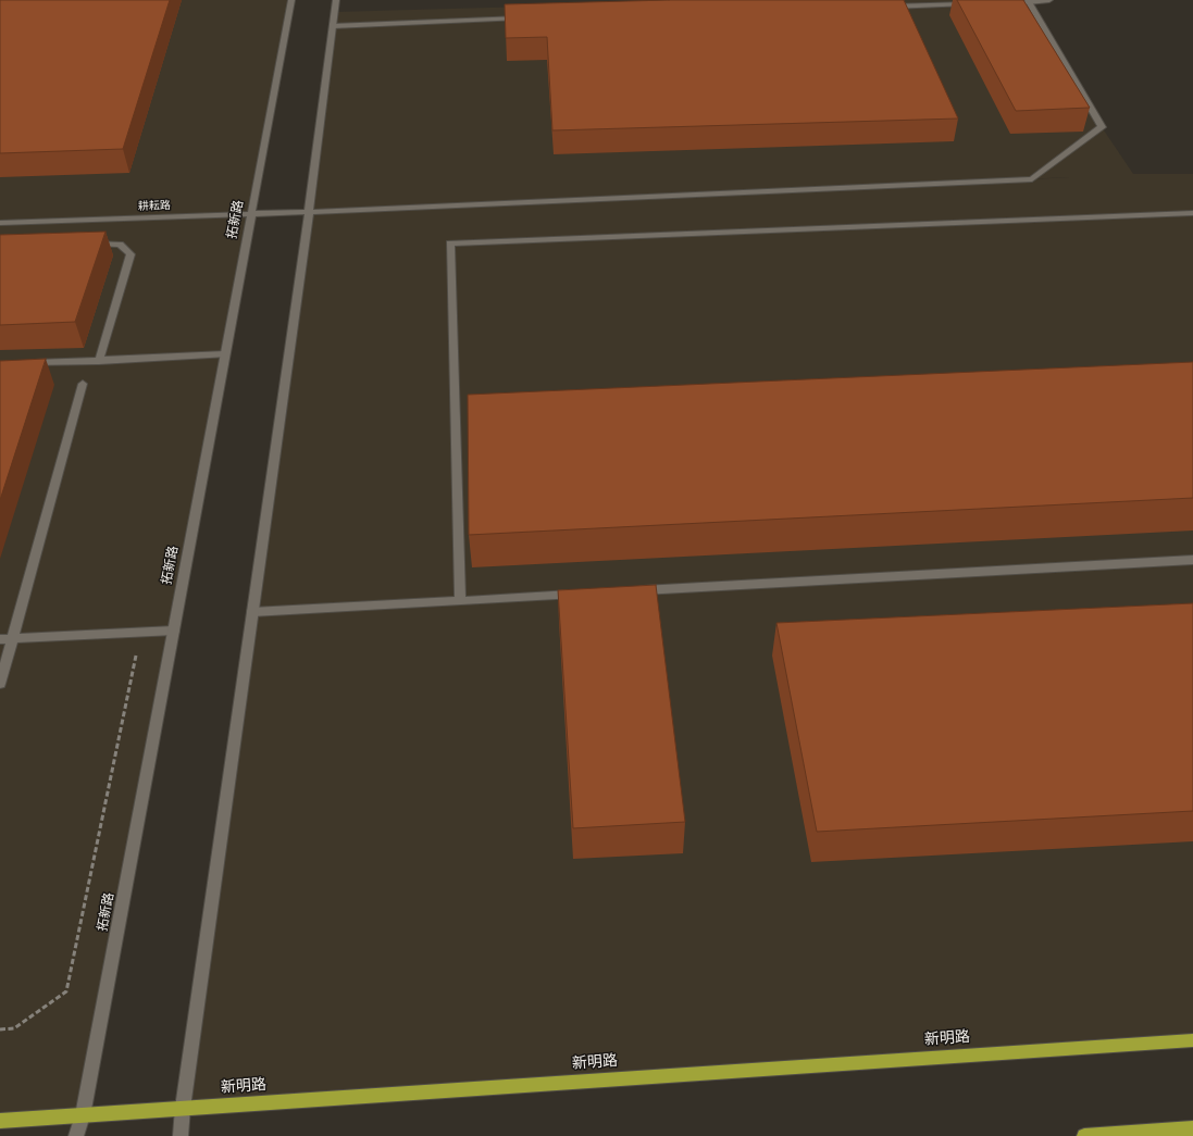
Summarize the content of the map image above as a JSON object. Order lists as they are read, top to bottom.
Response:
{
  "streets": {
    "main road": ["新明路"],
    "street": ["耕耘路", "拓新路"]
  },
  "crossings": [
    ["耕耘路", "拓新路"],
    ["拓新路", "新明路"]
  ]
}
